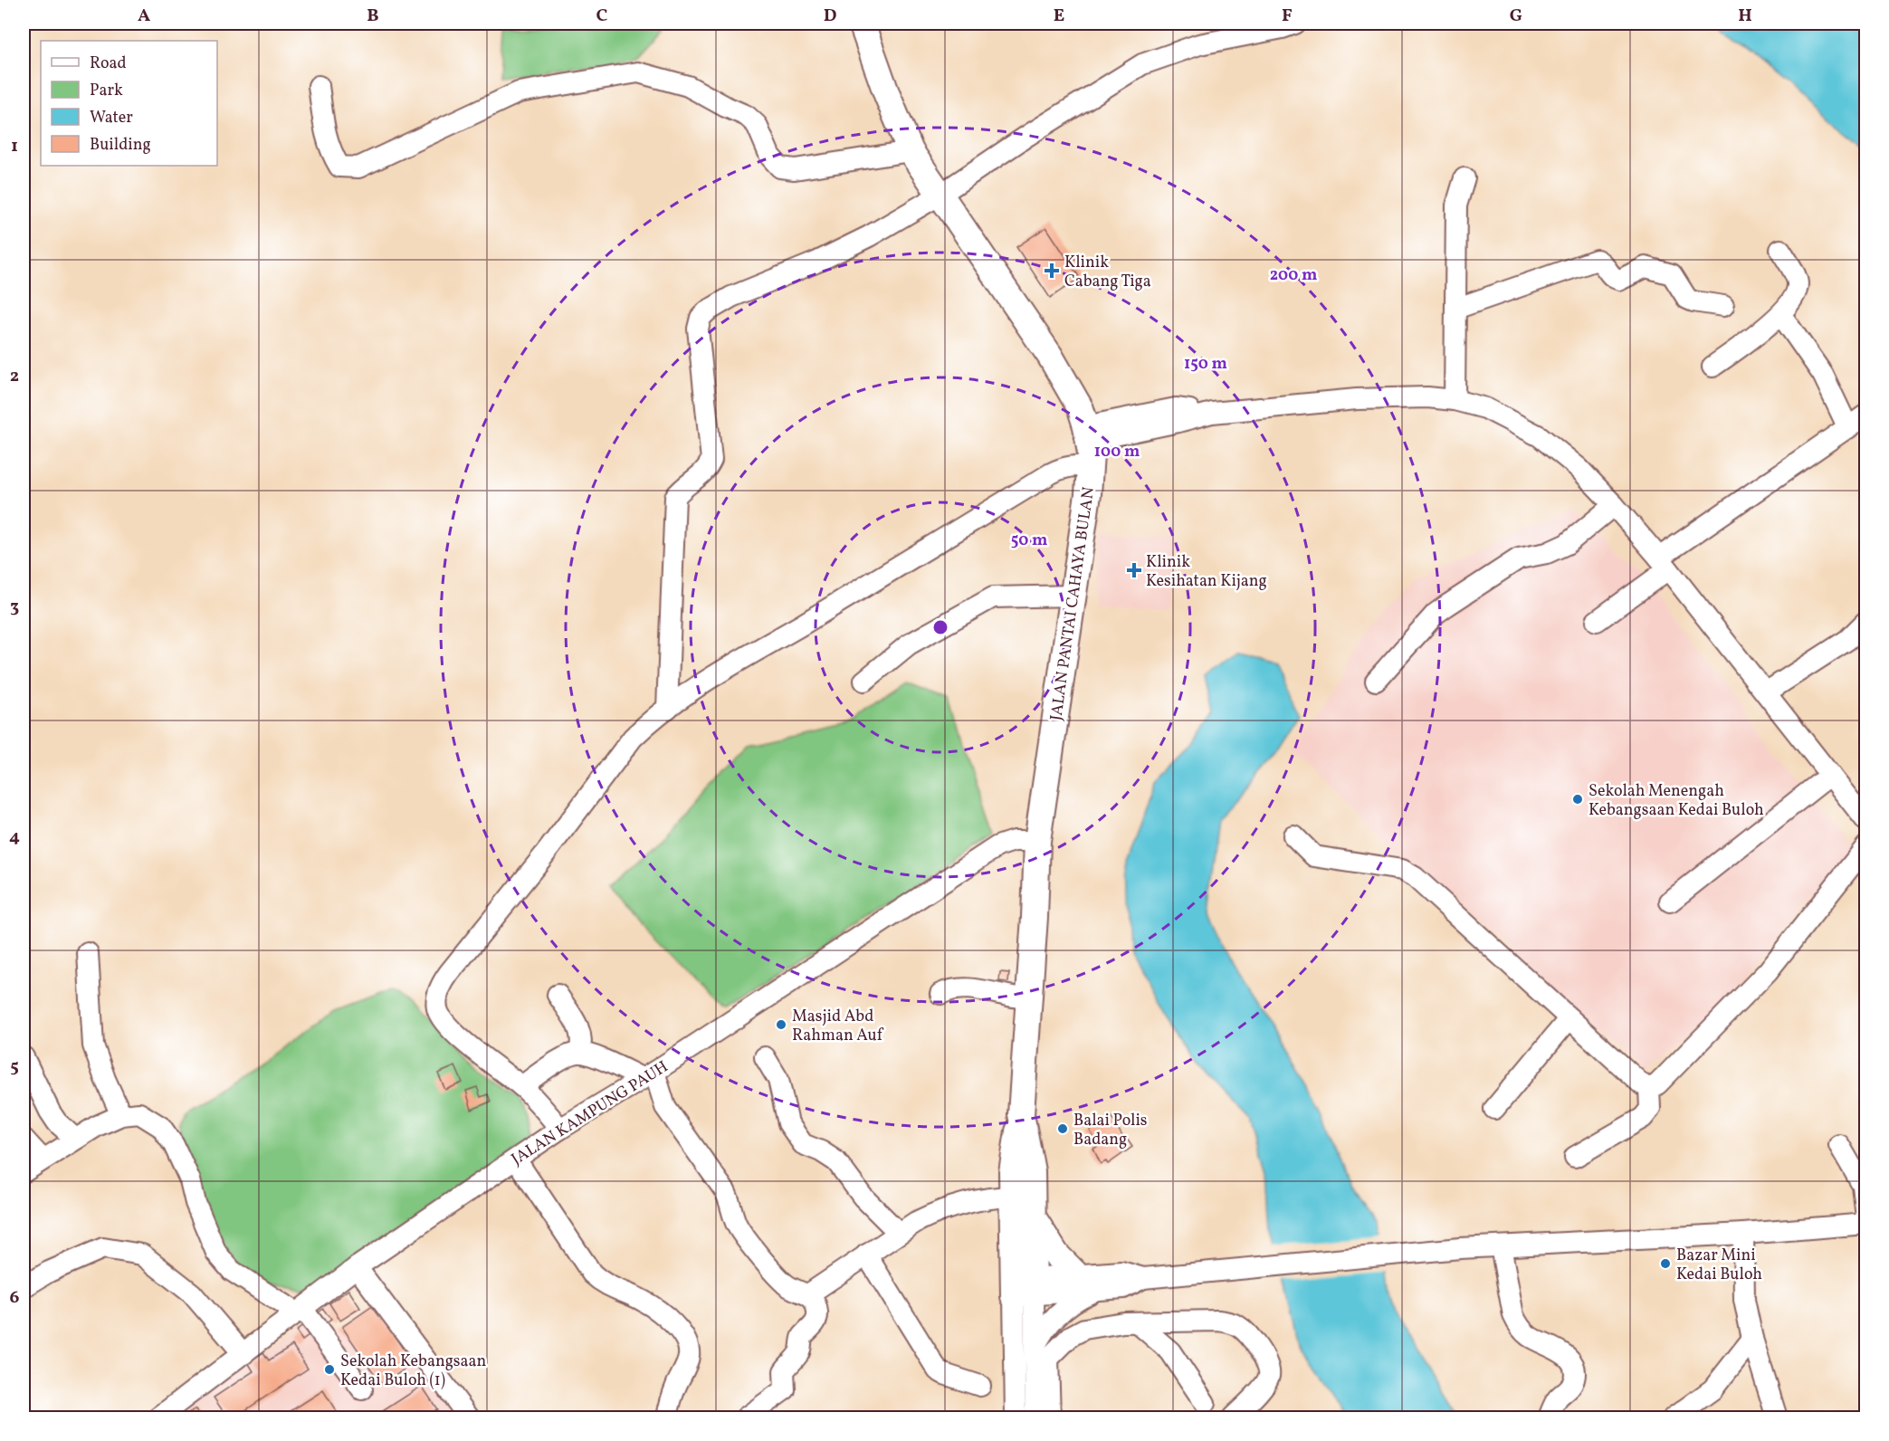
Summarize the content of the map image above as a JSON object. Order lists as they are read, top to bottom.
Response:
{
  "streets": {
    "main road": ["JALAN PANTAI CAHAYA BULAN"],
    "street": ["JALAN KAMPUNG PAUH"]
  },
  "crossings": [
    ["JALAN PANTAI CAHAYA BULAN", "JALAN KAMPUNG PAUH"]
  ],
  "places": {
    "health": ["Klinik Cabang Tiga", "Klinik Kesihatan Kijang"],
    "other": [
      "Sekolah Menengah Kebangsaan Kedai Buloh",
      "Masjid Abd Rahman Auf",
      "Balai Polis Badang",
      "Bazar Mini Kedai Buloh",
      "Sekolah Kebangsaan Kedai Buloh (1)"
    ]
  },
  "legend": [
    "Road",
    "Park",
    "Water",
    "Building"
  ],
  "grid": {
    "columns": [
      "A",
      "B",
      "C",
      "D",
      "E",
      "F",
      "G",
      "H"
    ],
    "rows": [
      "1",
      "2",
      "3",
      "4",
      "5",
      "6"
    ]
  },
  "rings": [
    "200 m",
    "150 m",
    "100 m",
    "50 m"
  ]
}
